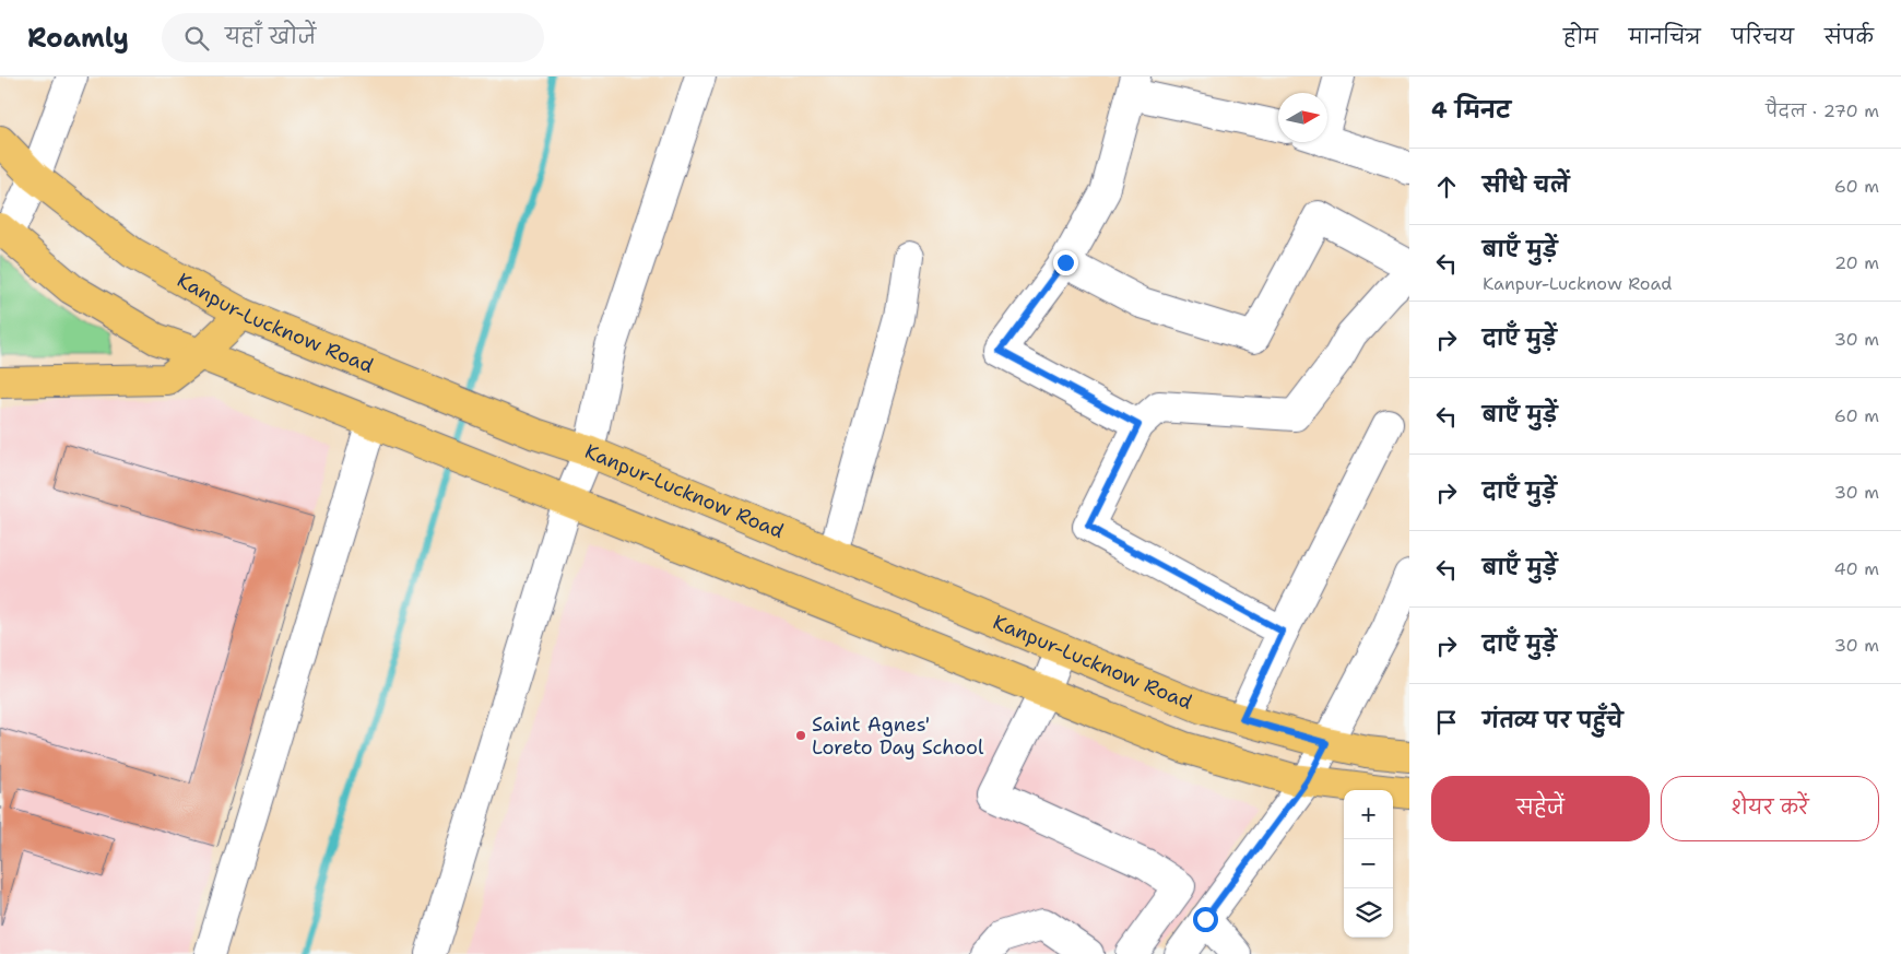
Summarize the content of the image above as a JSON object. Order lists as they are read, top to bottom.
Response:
{
  "streets": {
    "main road": ["Kanpur-Lucknow Road"]
  },
  "places": ["Saint Agnes' Loreto Day School"],
  "north": "right",
  "page": {
    "header": "Roamly",
    "search": "यहाँ खोजें",
    "nav": [
      "होम",
      "मानचित्र",
      "परिचय",
      "संपर्क"
    ],
    "heading": ["4 मिनट", "पैदल · 270 m"],
    "list": [
      ["सीधे चलें", "60 m"],
      ["बाएँ मुड़ें", "Kanpur-Lucknow Road", "20 m"],
      ["दाएँ मुड़ें", "30 m"],
      ["बाएँ मुड़ें", "60 m"],
      ["दाएँ मुड़ें", "30 m"],
      ["बाएँ मुड़ें", "40 m"],
      ["दाएँ मुड़ें", "30 m"],
      "गंतव्य पर पहुँचे"
    ],
    "buttons": ["सहेजें", "शेयर करें"],
    "map_buttons": ["+", "−"]
  }
}
